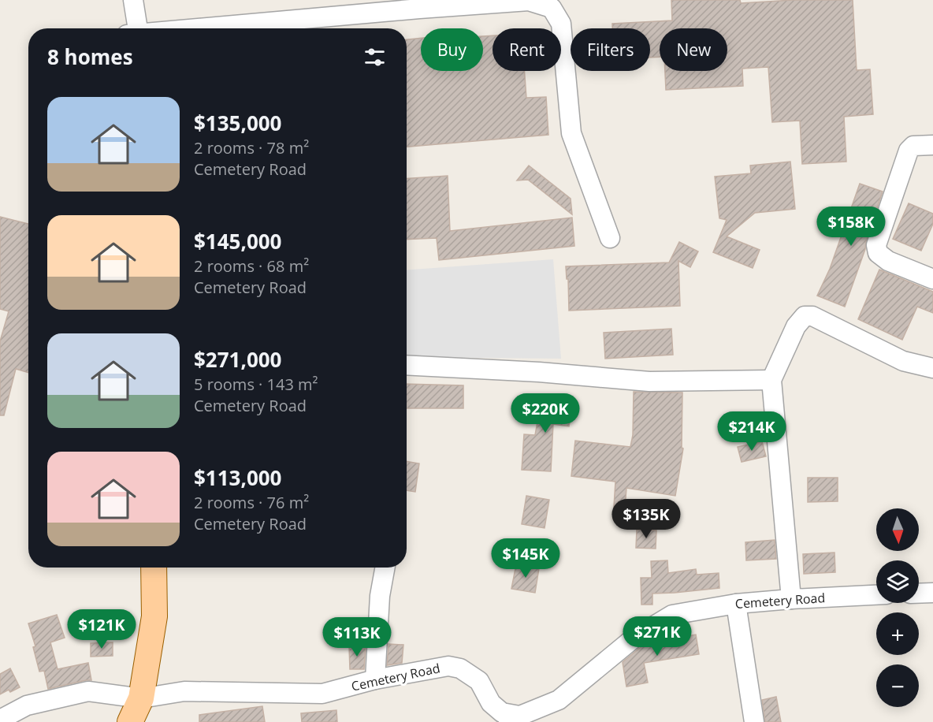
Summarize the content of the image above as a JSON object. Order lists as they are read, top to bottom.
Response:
{
  "streets": {
    "street": ["Cemetery Road"]
  },
  "north": "bottom",
  "page": {
    "chip": [
      "Buy",
      "Rent",
      "Filters",
      "New"
    ],
    "heading": "8 homes",
    "list": [
      {
        "name": "$135,000",
        "note": "2 rooms · 78 m² · Cemetery Road"
      },
      {
        "name": "$145,000",
        "note": "2 rooms · 68 m² · Cemetery Road"
      },
      {
        "name": "$271,000",
        "note": "5 rooms · 143 m² · Cemetery Road"
      },
      {
        "name": "$113,000",
        "note": "2 rooms · 76 m² · Cemetery Road"
      }
    ],
    "price": [
      "$158K",
      "$220K",
      "$214K",
      "$135K",
      "$145K",
      "$121K",
      "$271K",
      "$113K"
    ],
    "map_buttons": ["+", "−"]
  }
}
